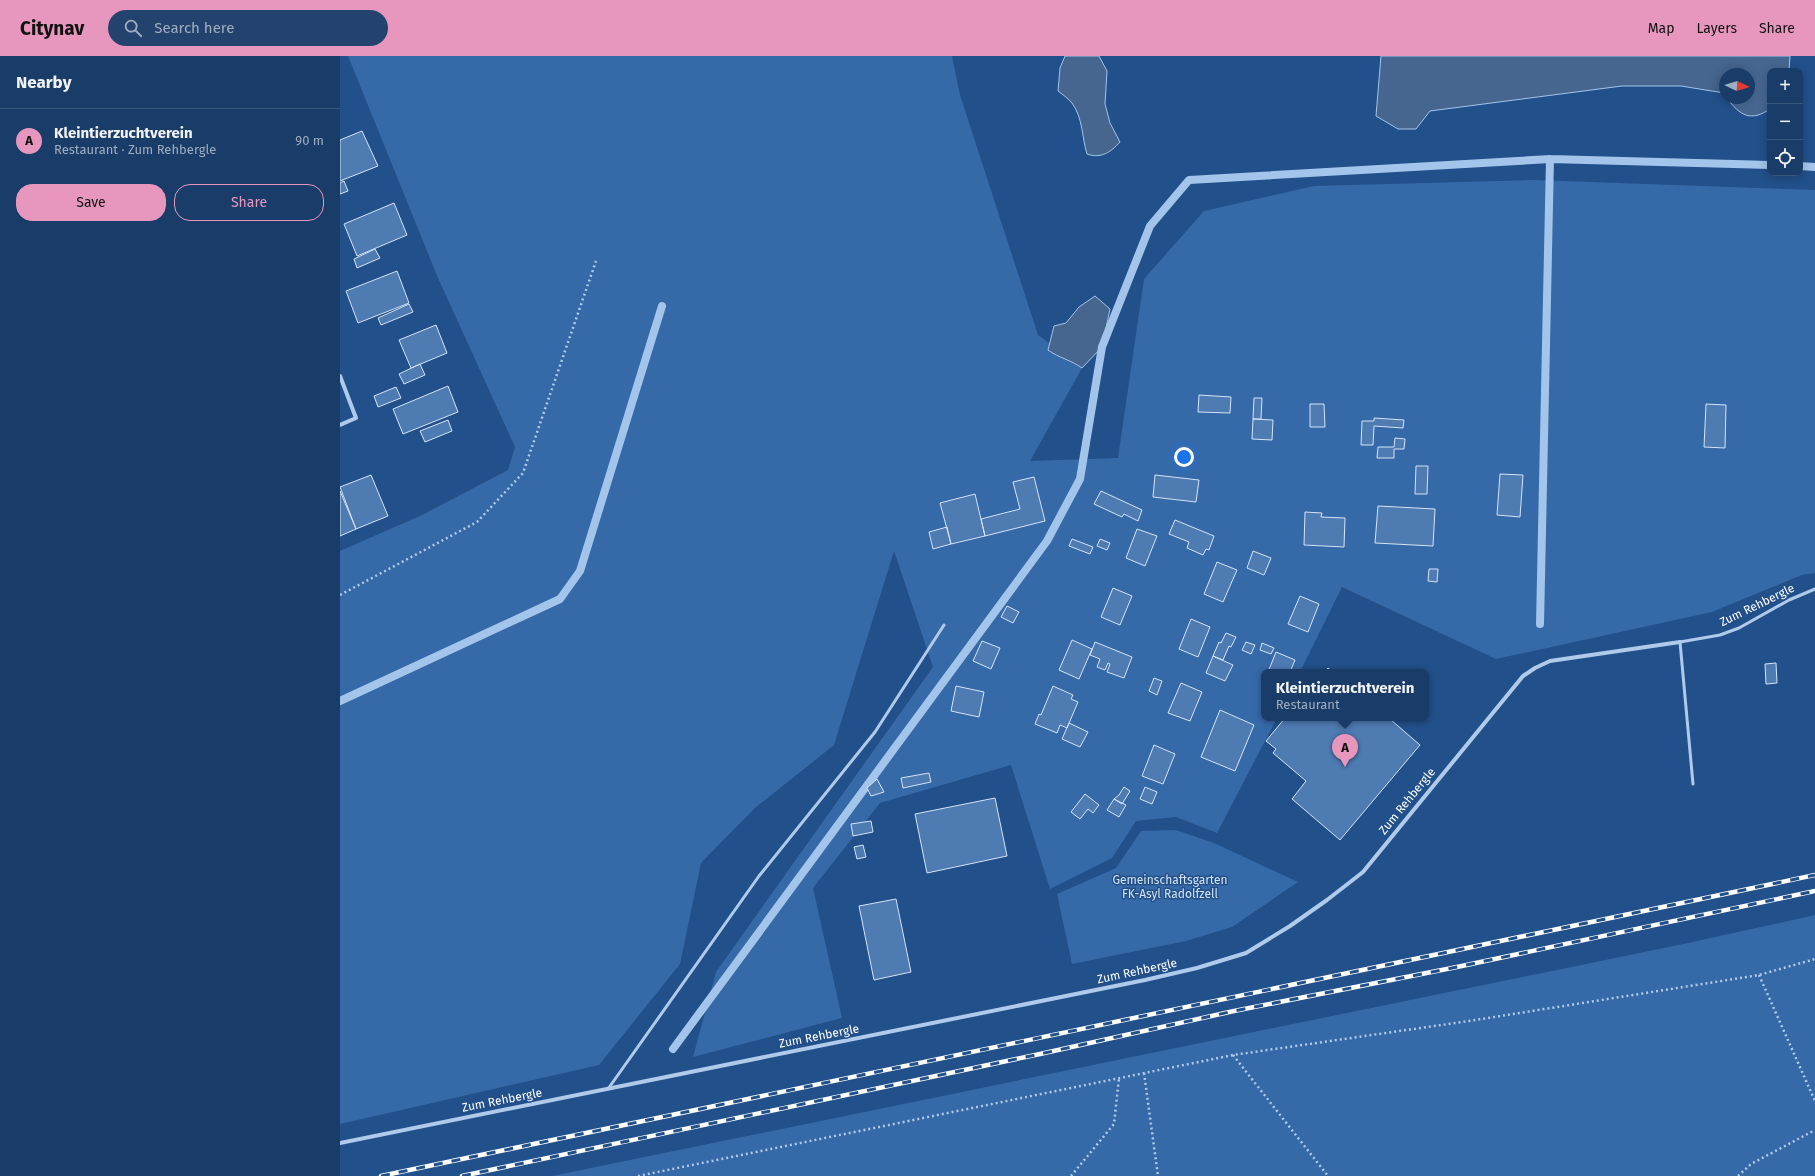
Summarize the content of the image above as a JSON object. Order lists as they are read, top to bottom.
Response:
{
  "streets": {
    "street": ["Zum Rehbergle"]
  },
  "parks": ["Gemeinschaftsgarten FK-Asyl Radolfzell"],
  "north": "right",
  "page": {
    "header": "Citynav",
    "search": "Search here",
    "nav": ["Map", "Layers", "Share"],
    "heading": "Nearby",
    "map_buttons": ["+", "−"],
    "list": [
      {
        "mark": "A",
        "name": "Kleintierzuchtverein",
        "note": "Restaurant · Zum Rehbergle",
        "value": "90 m"
      }
    ],
    "buttons": ["Save", "Share"],
    "popup": ["Kleintierzuchtverein", "Restaurant"],
    "pins": "A"
  }
}
